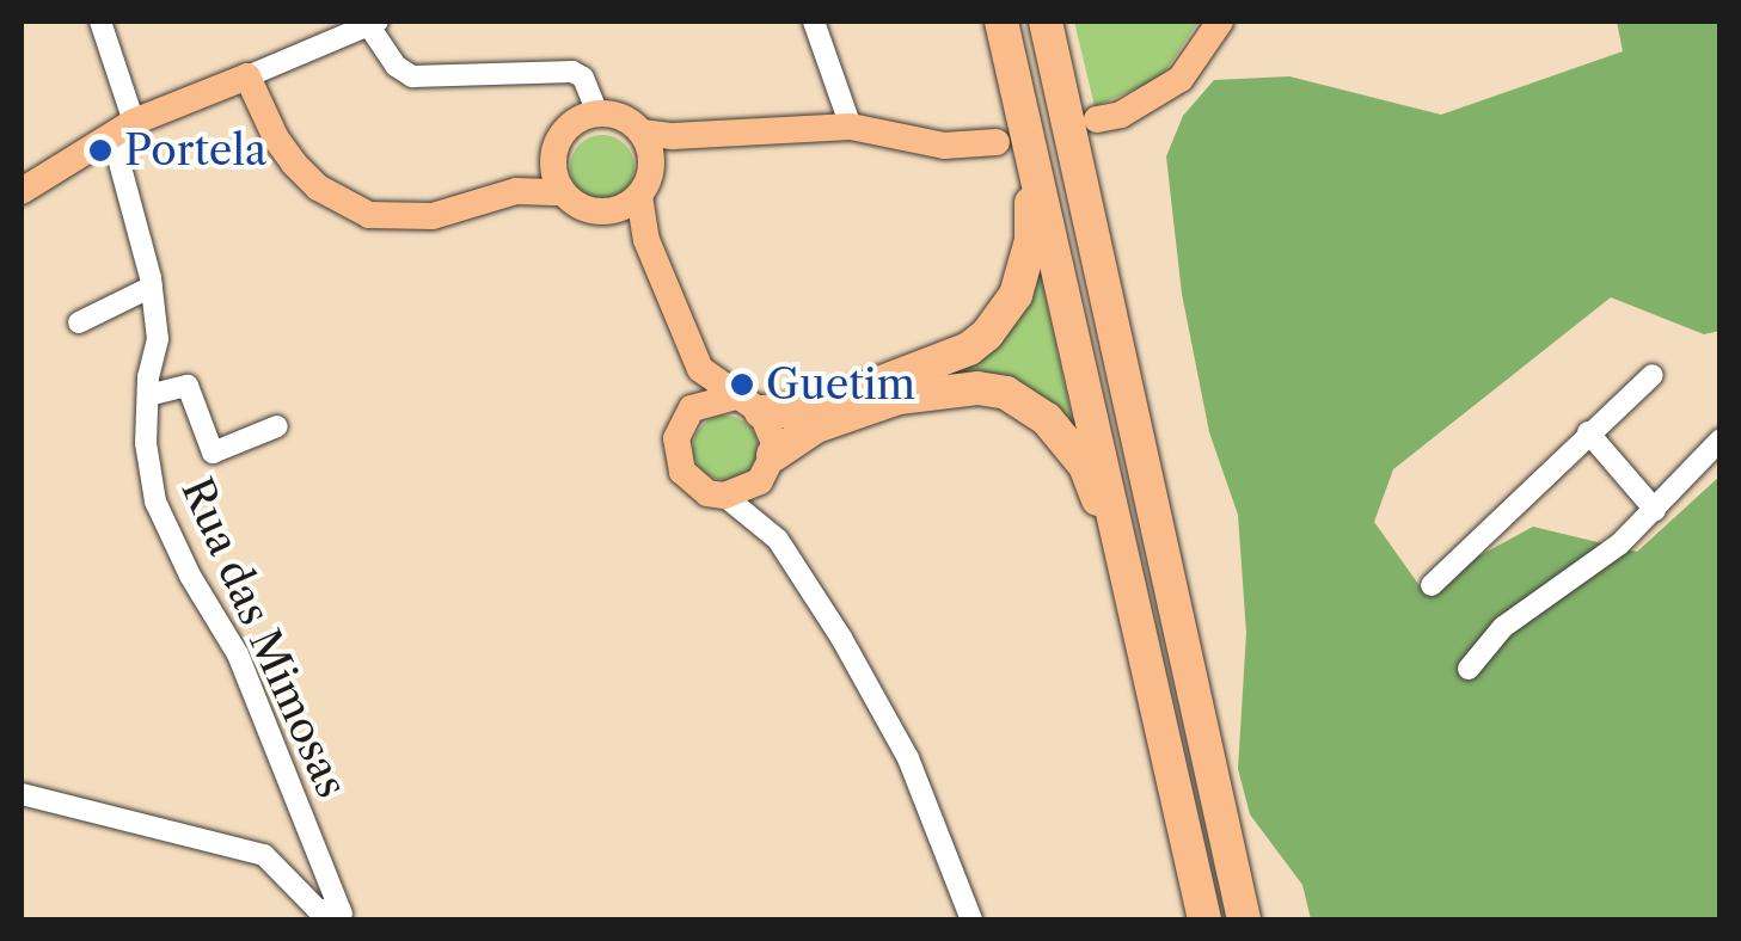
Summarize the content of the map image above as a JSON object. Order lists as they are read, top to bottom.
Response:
{
  "streets": {
    "street": ["Rua das Mimosas"]
  },
  "places": ["Portela", "Guetim"]
}
